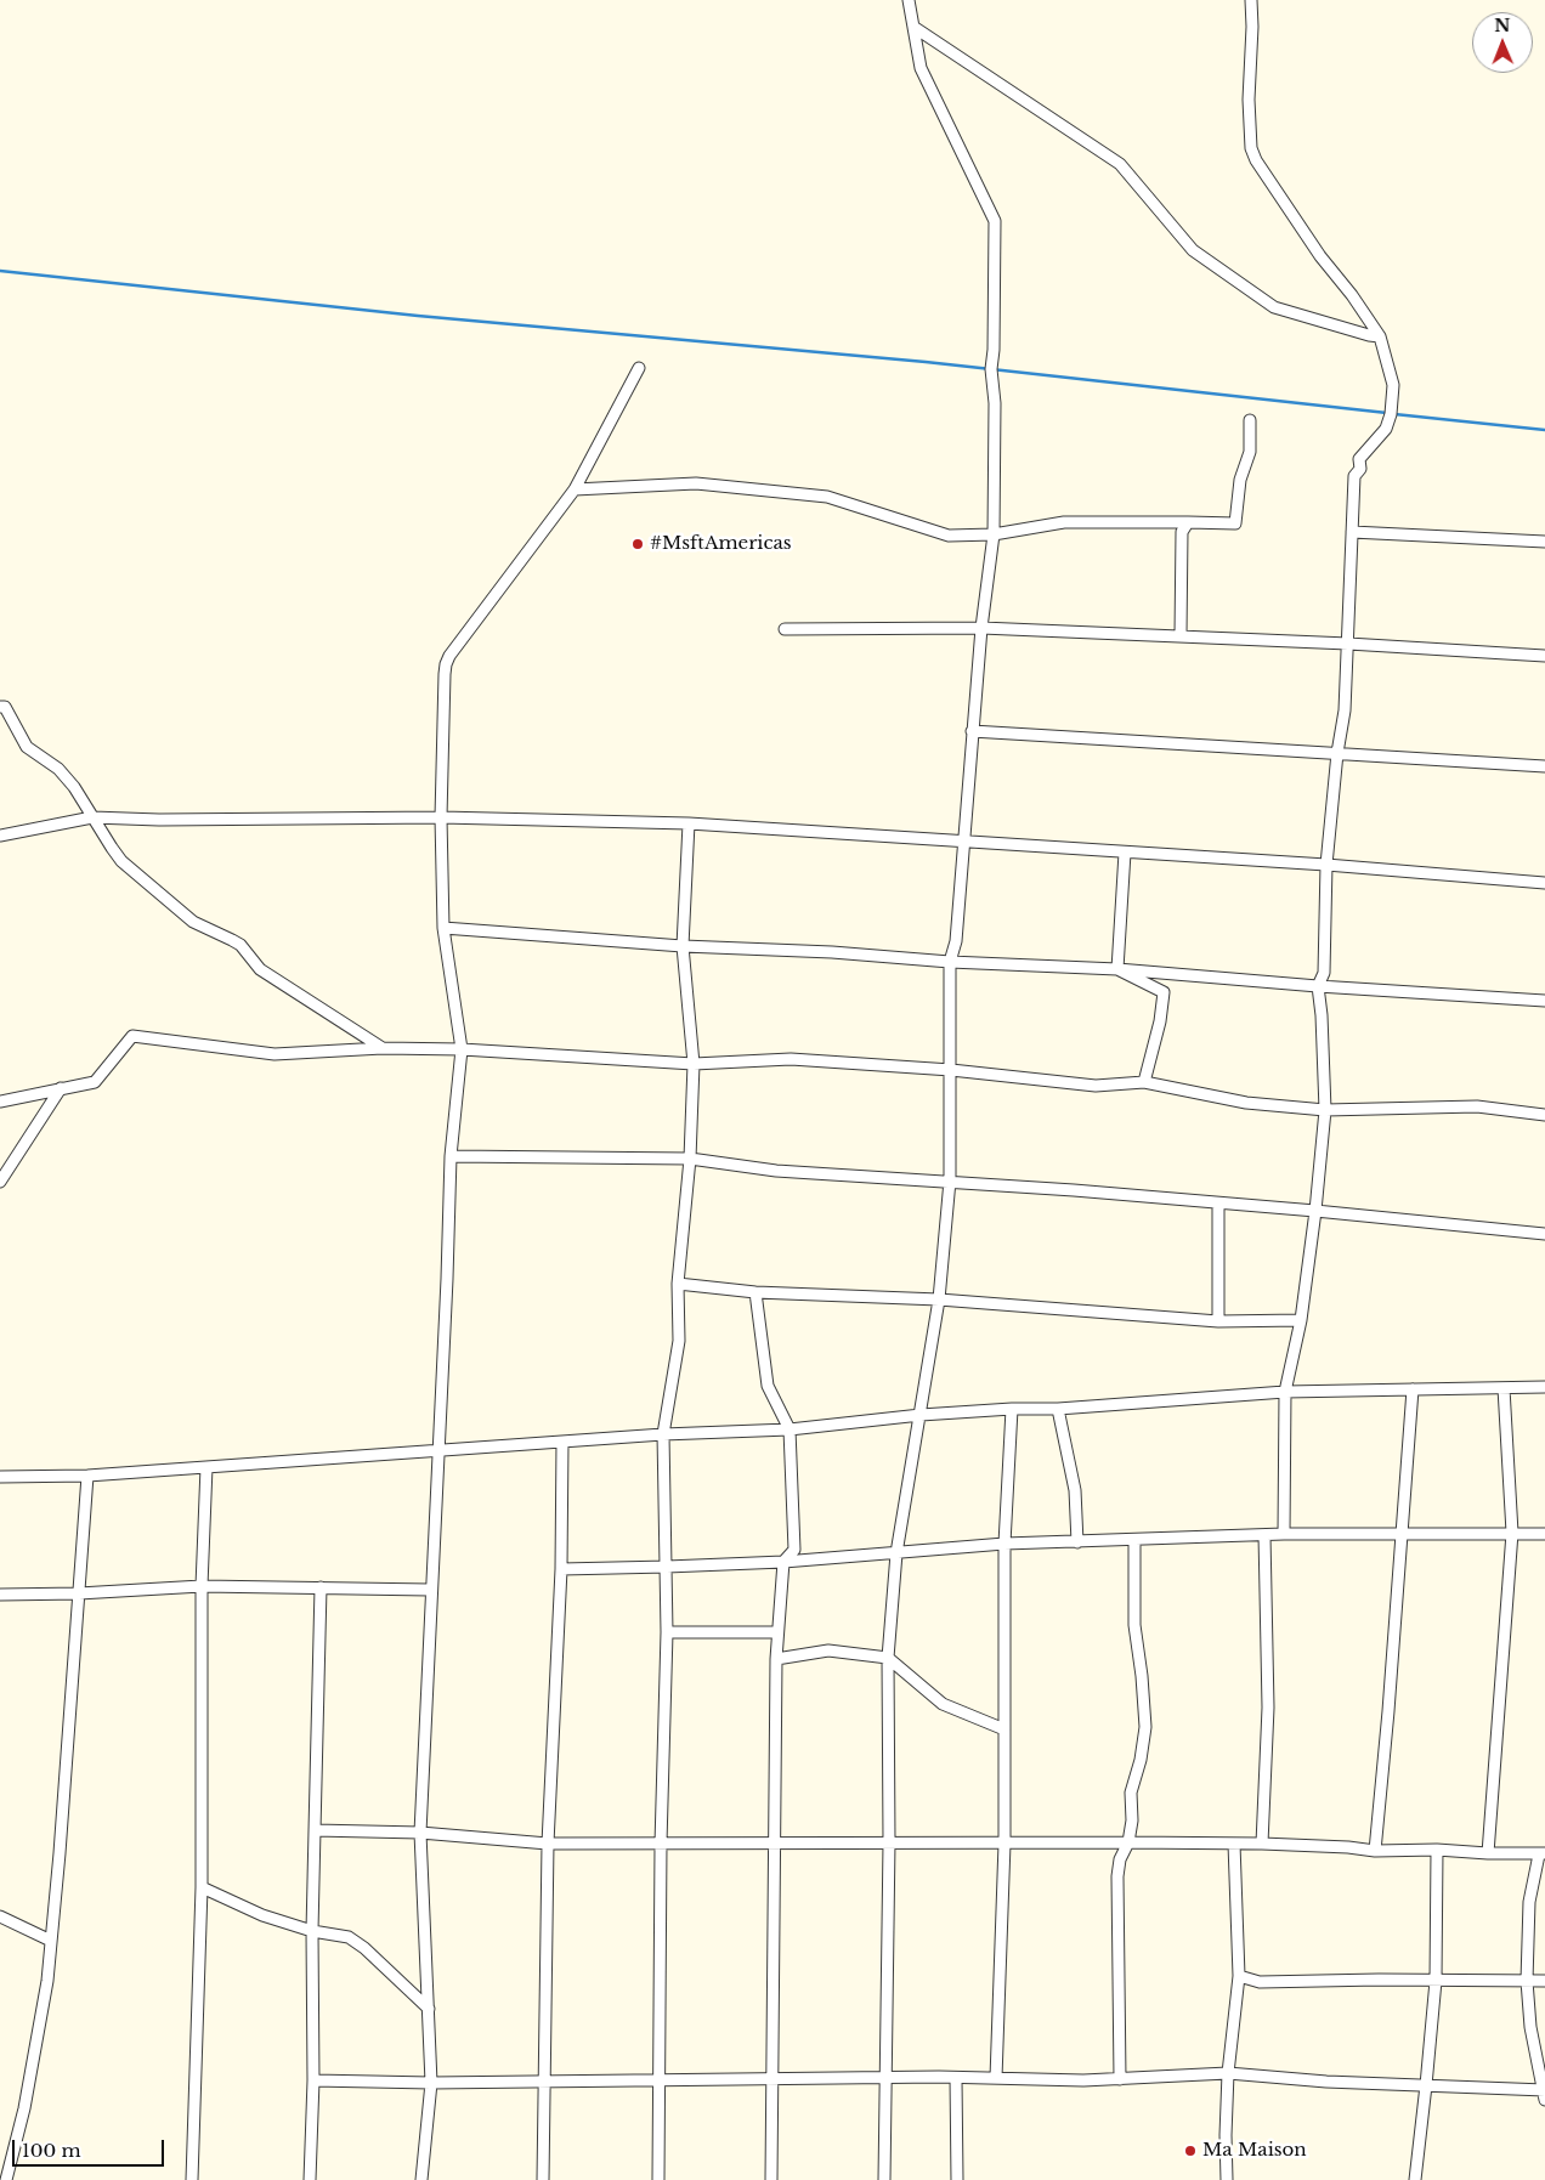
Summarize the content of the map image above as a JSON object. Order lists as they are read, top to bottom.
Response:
{
  "places": ["#MsftAmericas", "Ma Maison"],
  "scale_bar": "100 m",
  "north": "top"
}
